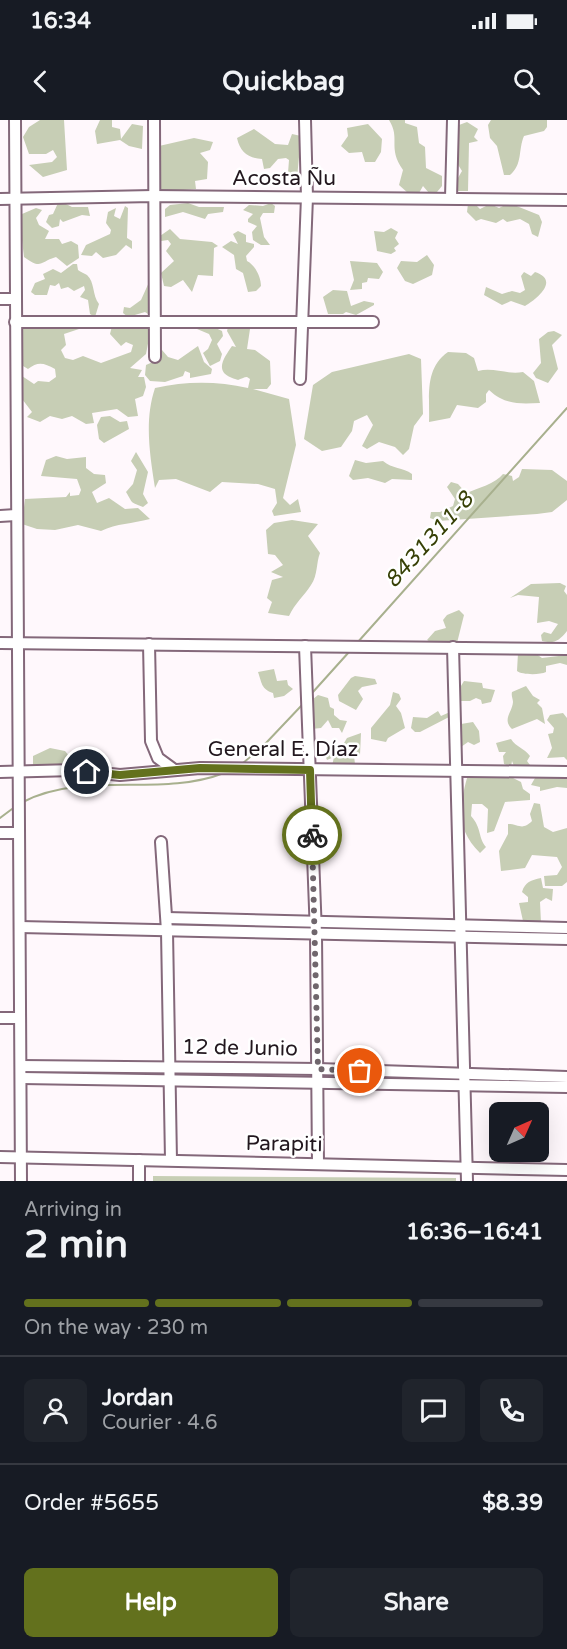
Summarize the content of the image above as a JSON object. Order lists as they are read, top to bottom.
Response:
{
  "streets": {
    "street": [
      "Acosta Ñu",
      "General E. Díaz",
      "12 de Junio",
      "Parapiti"
    ]
  },
  "water": ["8431311-8"],
  "north": "top right",
  "page": {
    "status": "16:34",
    "header": "Quickbag",
    "heading": ["2 min", "Arriving in", "16:36–16:41"],
    "panel": [
      "Jordan",
      "Courier · 4.6",
      "Order #5655",
      "$8.39"
    ],
    "bar": "On the way · 230 m",
    "buttons": ["Help", "Share"]
  }
}
